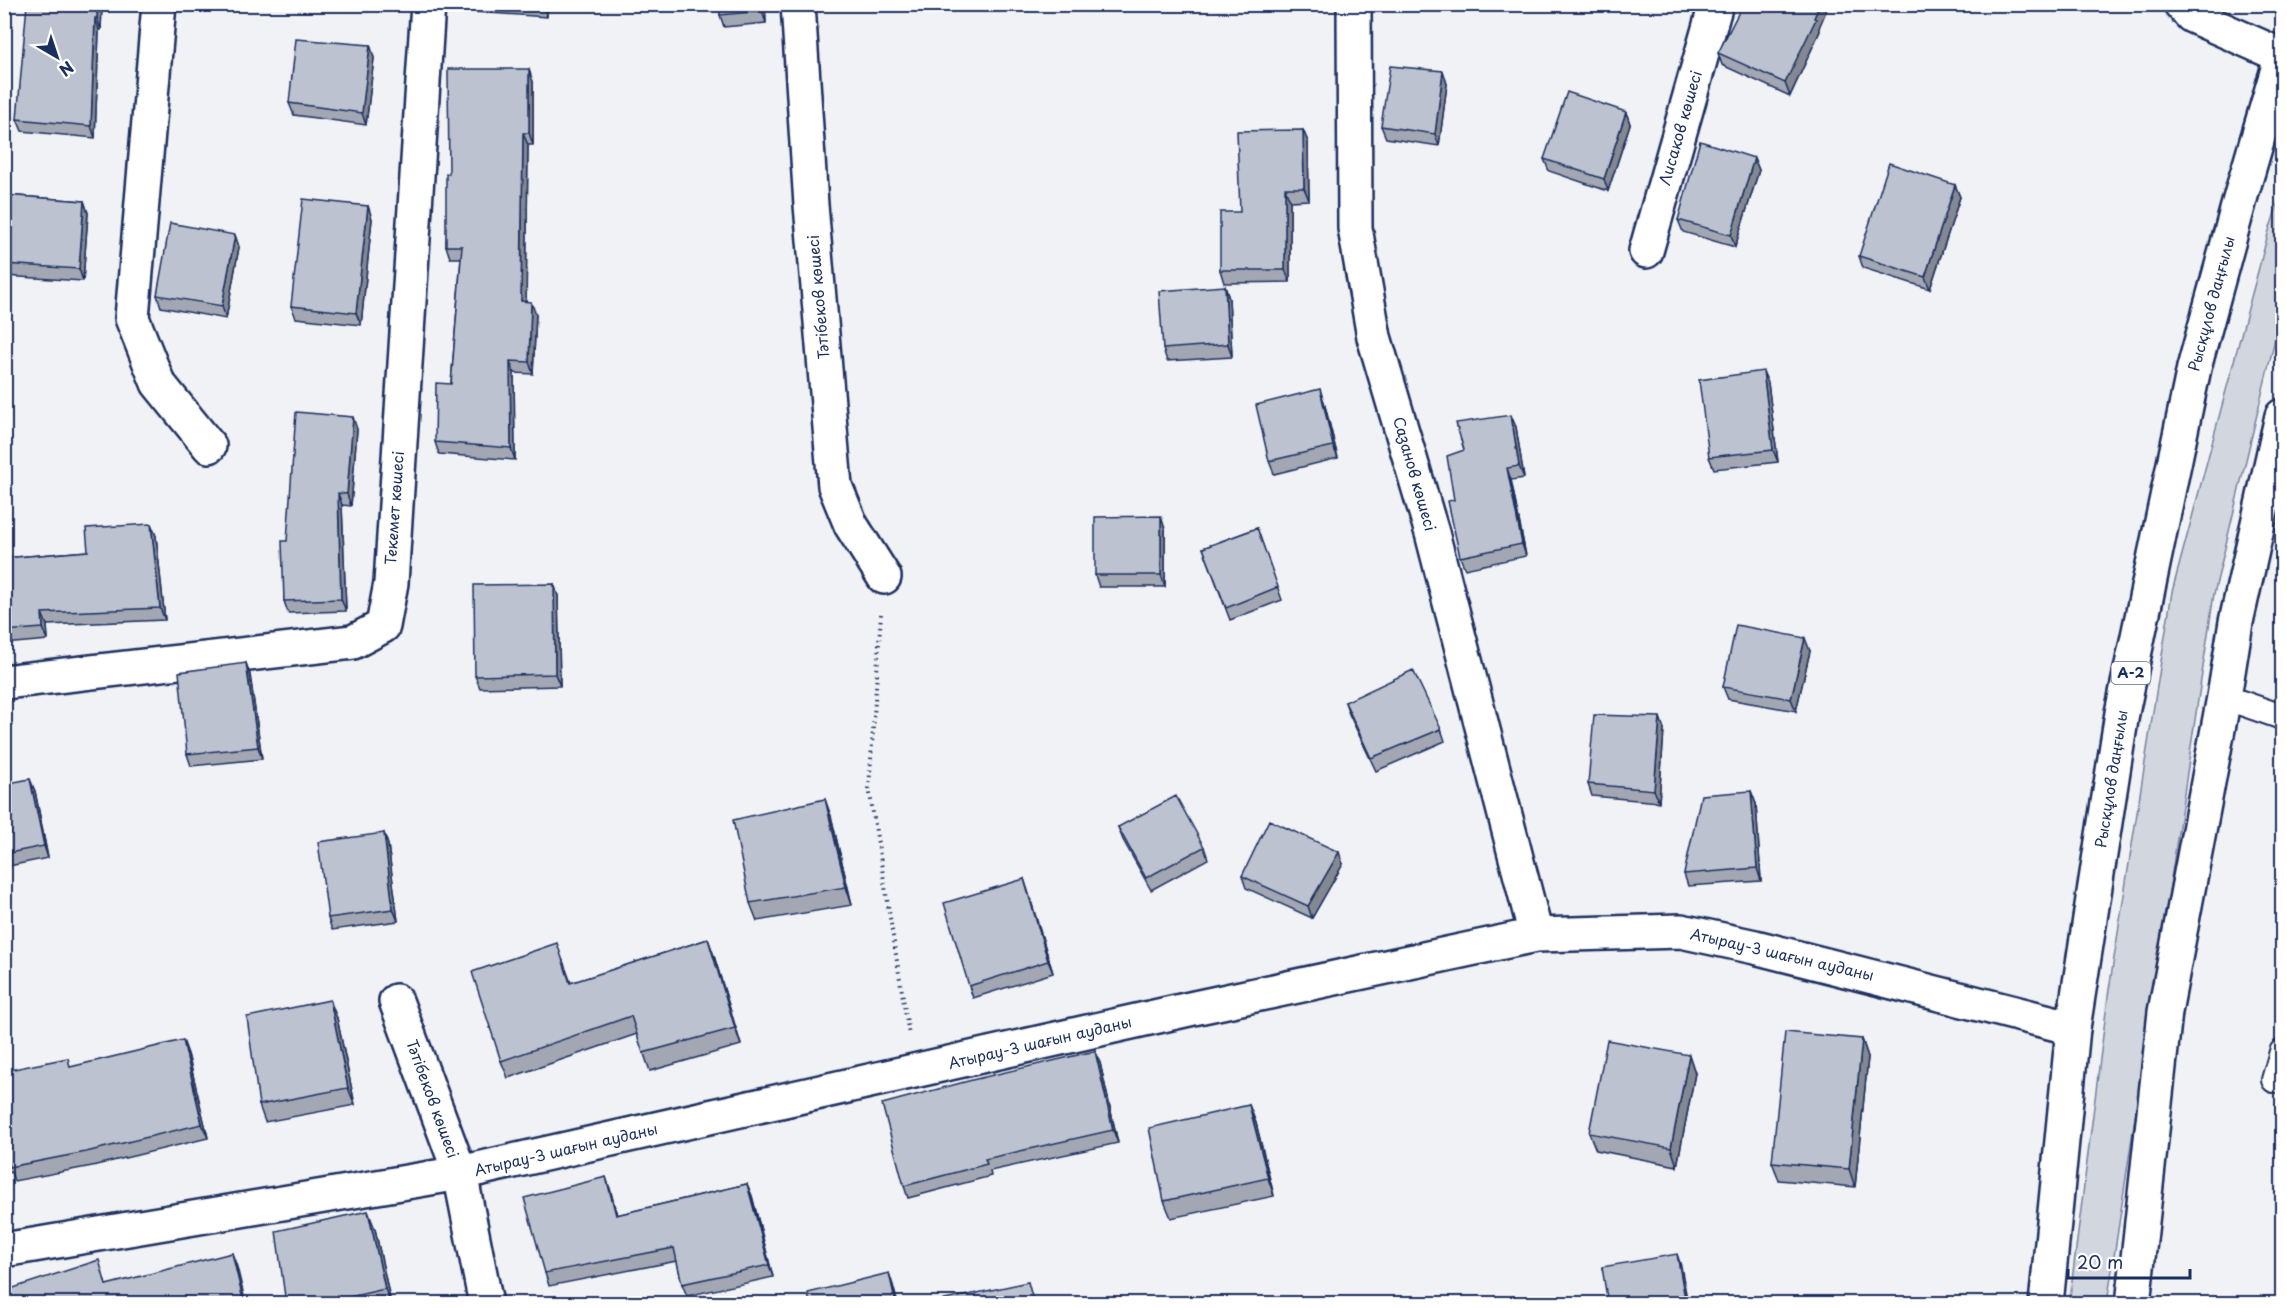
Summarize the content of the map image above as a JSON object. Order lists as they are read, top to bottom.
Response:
{
  "streets": {
    "street": [
      "Лисаков көшесі",
      "Тәтібеков көшесі",
      "Рысқұлов даңғылы",
      "Сазанов көшесі",
      "Текемет көшесі",
      "A-2",
      "Атырау-3 шағын ауданы"
    ]
  },
  "crossings": [
    ["Тәтібеков көшесі", "Атырау-3 шағын ауданы"],
    ["Рысқұлов даңғылы", "Атырау-3 шағын ауданы"],
    ["Сазанов көшесі", "Атырау-3 шағын ауданы"]
  ],
  "scale_bar": "20 m",
  "north": "bottom right"
}
